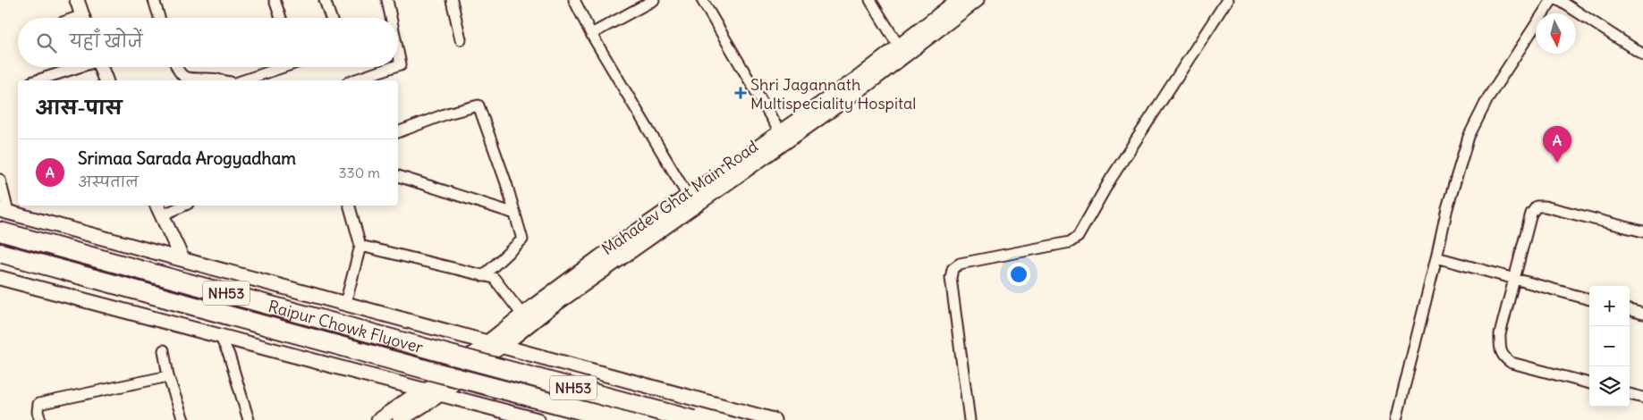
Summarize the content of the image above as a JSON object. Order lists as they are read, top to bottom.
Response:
{
  "streets": {
    "highway": ["NH53", "Raipur Chowk Flyover"],
    "street": ["Mahadev Ghat Main Road"]
  },
  "places": {
    "health": ["Shri Jagannath Multispeciality Hospital"]
  },
  "north": "bottom",
  "page": {
    "search": "यहाँ खोजें",
    "heading": "आस-पास",
    "pins": "A",
    "list": [
      {
        "mark": "A",
        "name": "Srimaa Sarada Arogyadham",
        "note": "अस्पताल",
        "value": "330 m"
      }
    ],
    "map_buttons": ["+", "−"]
  }
}
